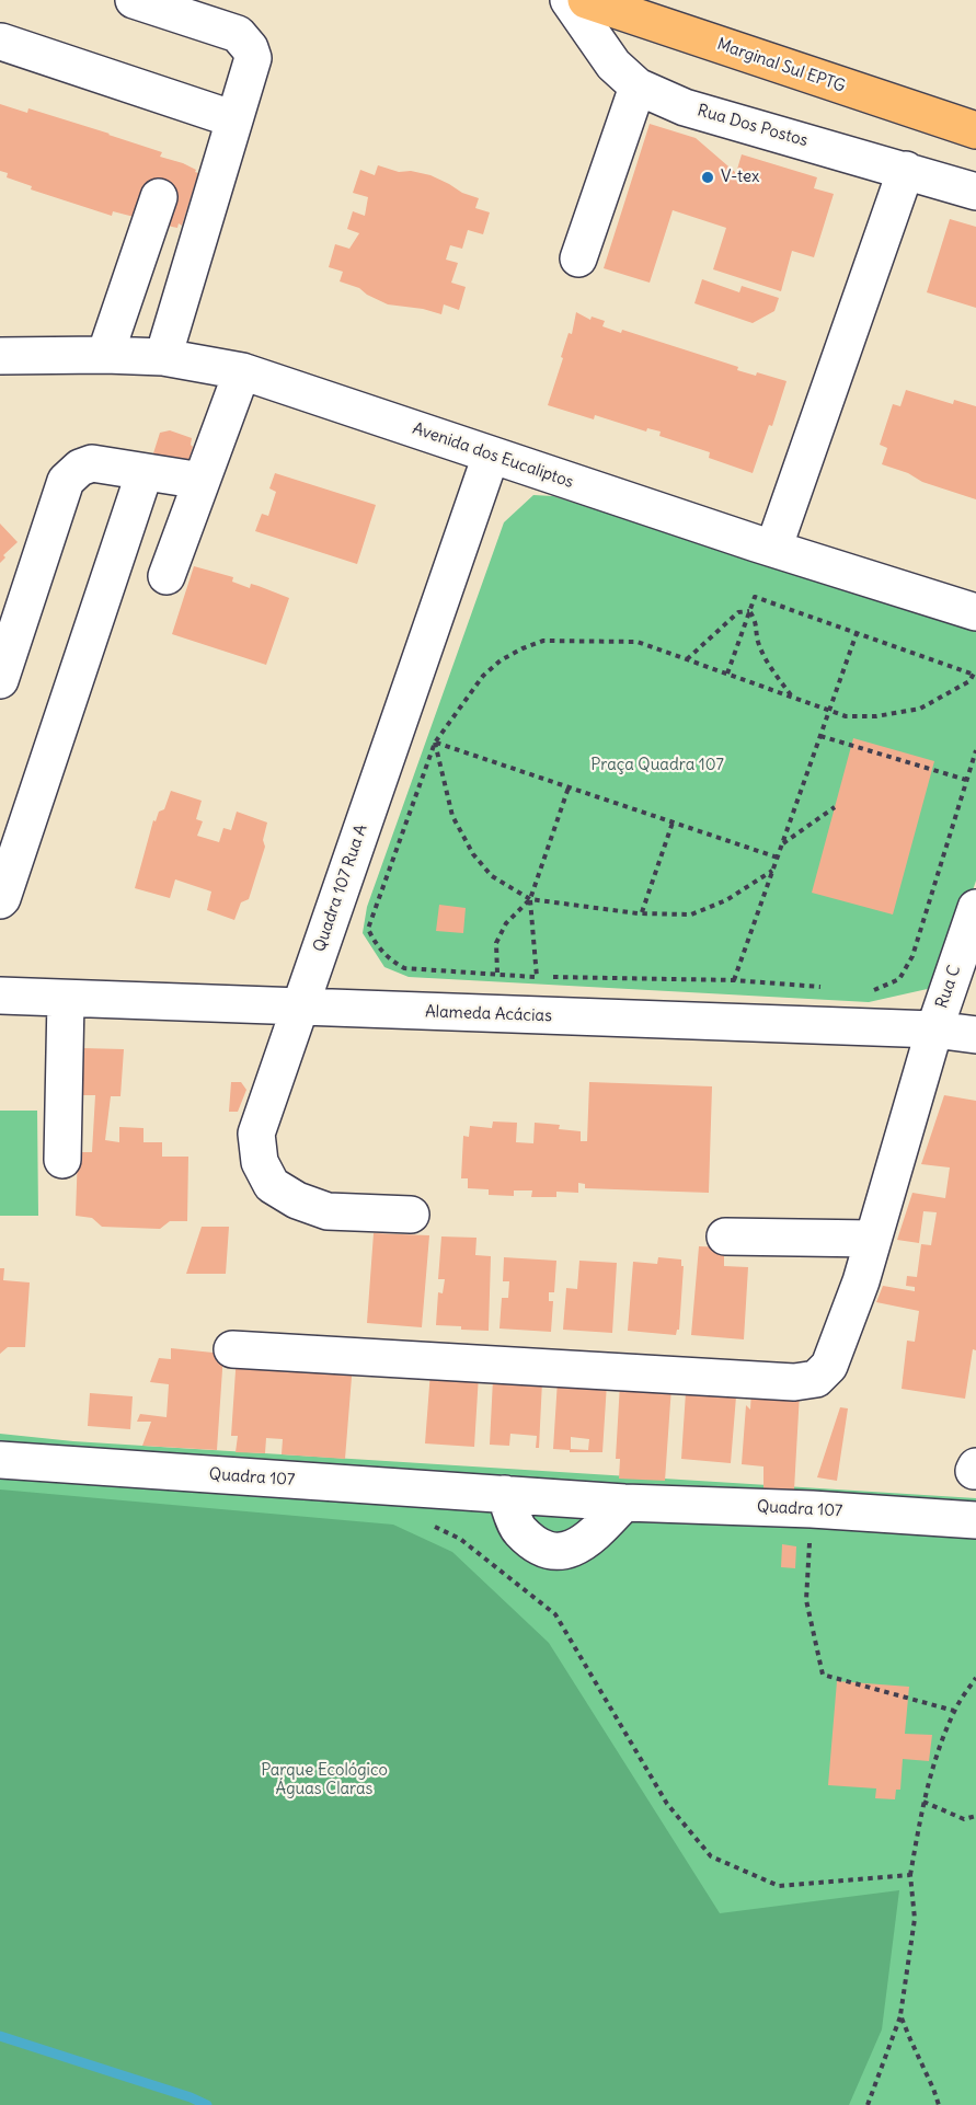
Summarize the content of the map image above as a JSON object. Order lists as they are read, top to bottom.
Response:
{
  "streets": {
    "main road": ["Marginal Sul EPTG"],
    "street": [
      "Rua Dos Postos",
      "Avenida dos Eucaliptos",
      "Quadra 107 Rua A",
      "Rua C",
      "Alameda Acácias",
      "Quadra 107"
    ]
  },
  "crossings": [
    ["Avenida dos Eucaliptos", "Quadra 107 Rua A"],
    ["Quadra 107 Rua A", "Alameda Acácias"],
    ["Rua C", "Alameda Acácias"]
  ],
  "parks": ["Praça Quadra 107", "Parque Ecológico Águas Claras"],
  "places": ["V-tex"]
}
